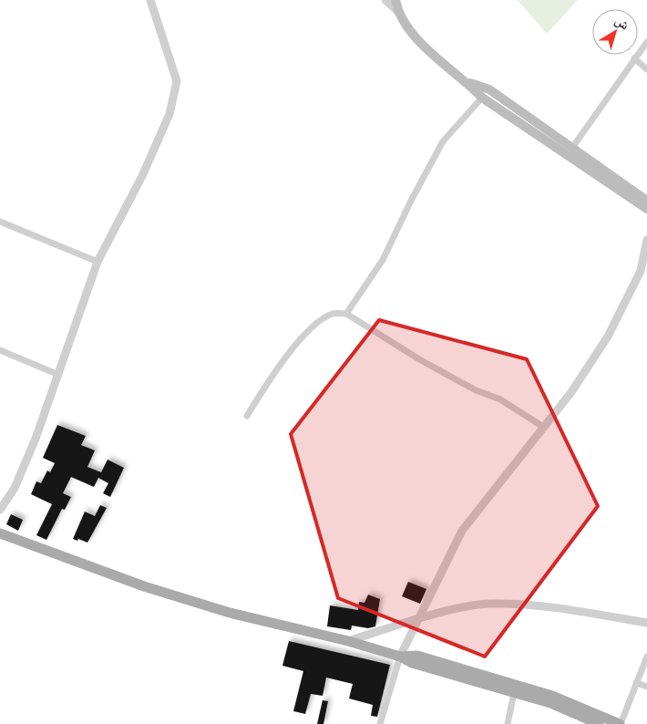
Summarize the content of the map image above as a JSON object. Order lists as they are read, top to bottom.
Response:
{
  "north": "top right"
}
